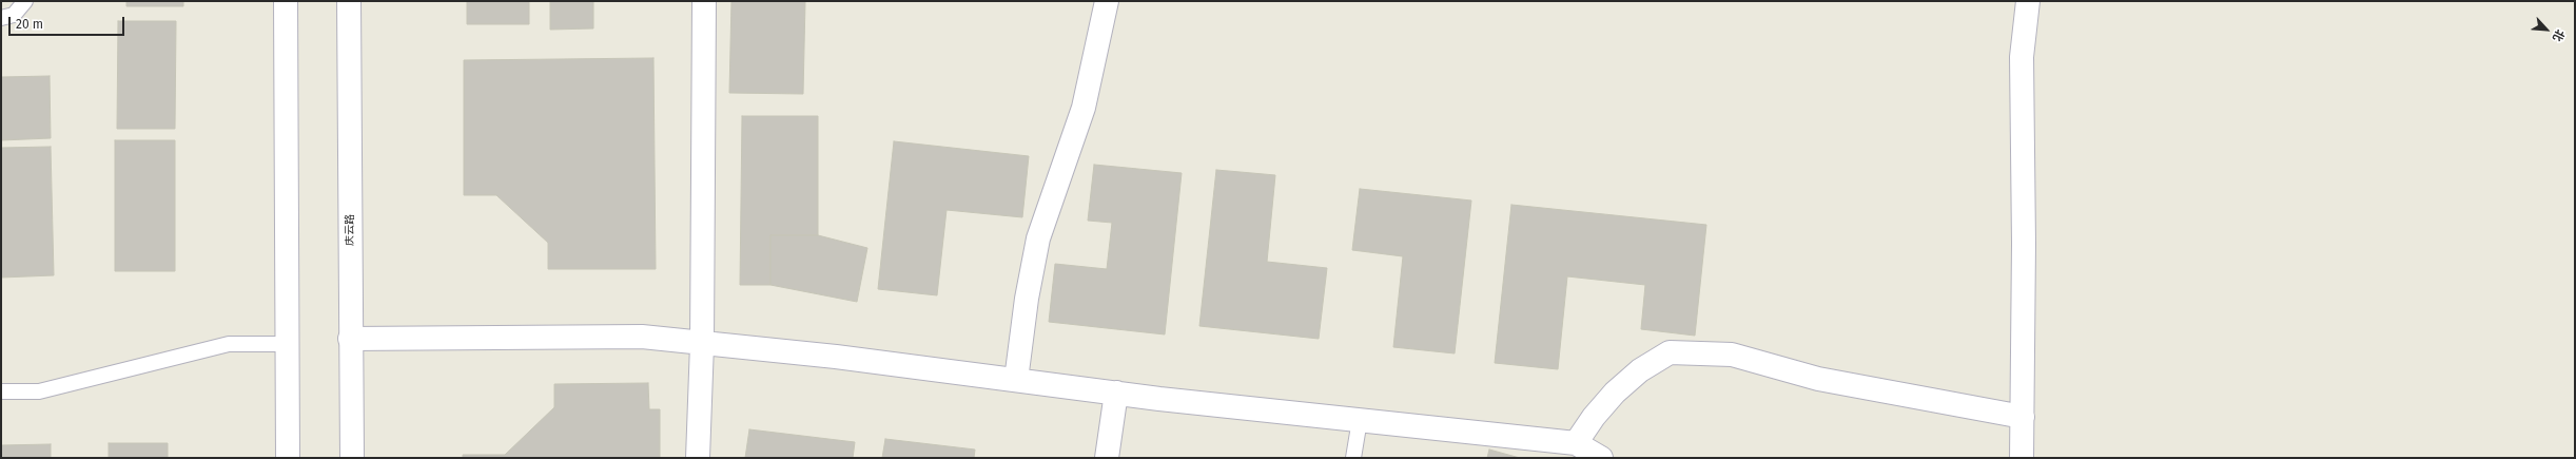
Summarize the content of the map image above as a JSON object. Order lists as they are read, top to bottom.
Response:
{
  "streets": {
    "street": ["庆云路"]
  },
  "scale_bar": "20 m",
  "north": "bottom right"
}
